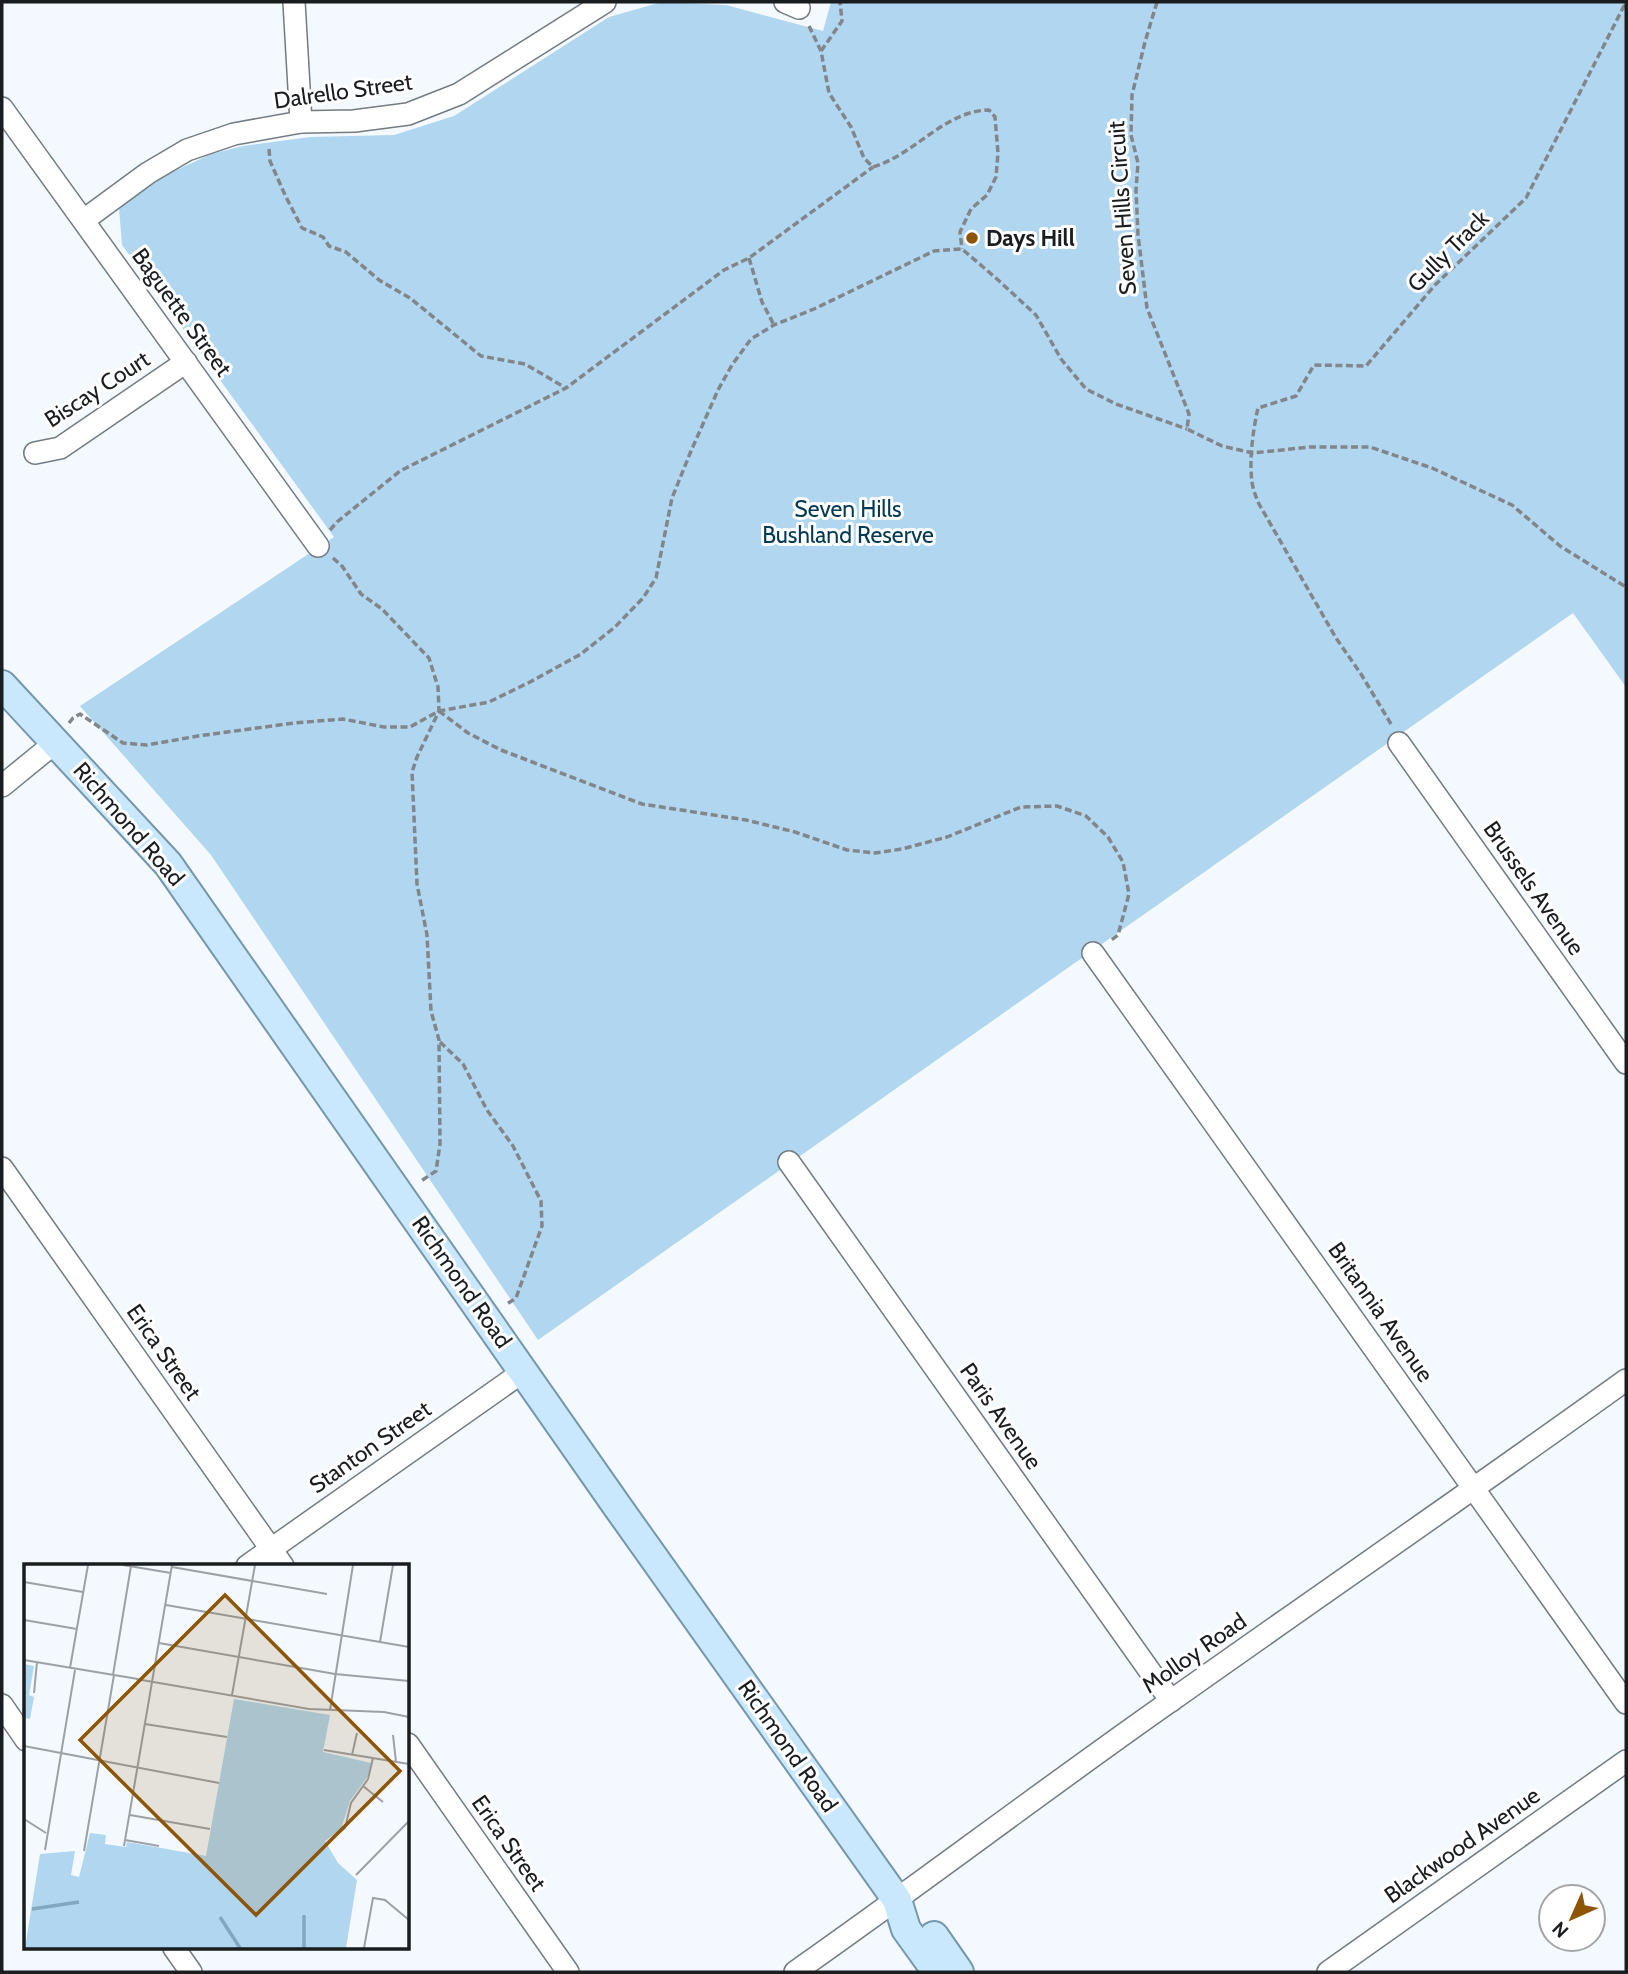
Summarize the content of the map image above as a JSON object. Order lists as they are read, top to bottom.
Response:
{
  "streets": {
    "main road": ["Richmond Road"],
    "street": [
      "Dalrello Street",
      "Baguette Street",
      "Biscay Court",
      "Brussels Avenue",
      "Britannia Avenue",
      "Erica Street",
      "Paris Avenue",
      "Stanton Street",
      "Molloy Road",
      "Blackwood Avenue"
    ],
    "path": ["Seven Hills Circuit", "Gully Track"]
  },
  "crossings": [
    ["Dalrello Street", "Baguette Street"],
    ["Baguette Street", "Biscay Court"],
    ["Richmond Road", "Stanton Street"],
    ["Richmond Road", "Molloy Road"],
    ["Britannia Avenue", "Molloy Road"],
    ["Erica Street", "Stanton Street"],
    ["Paris Avenue", "Molloy Road"]
  ],
  "parks": ["Seven Hills Bushland Reserve"],
  "places": ["Days Hill"],
  "north": "bottom left"
}
